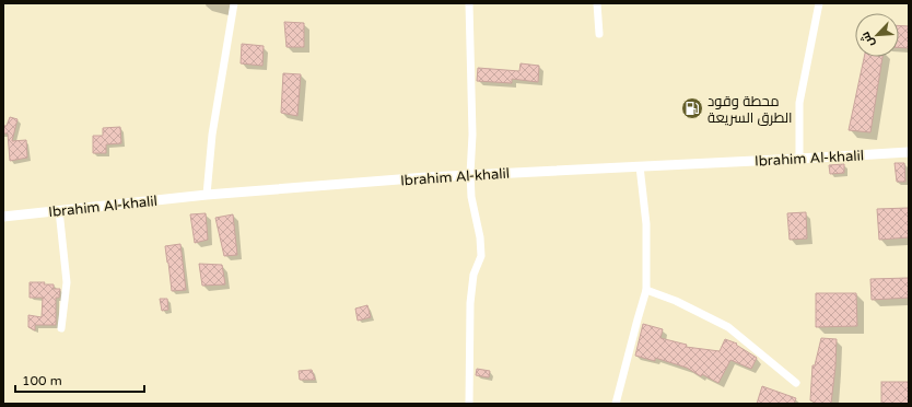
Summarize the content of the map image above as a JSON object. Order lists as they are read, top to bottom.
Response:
{
  "streets": {
    "street": ["Ibrahim Al-khalil"]
  },
  "places": {
    "fuel station": ["محطة وقود الطرق السريعة"]
  },
  "scale_bar": "100 m",
  "north": "bottom left"
}
